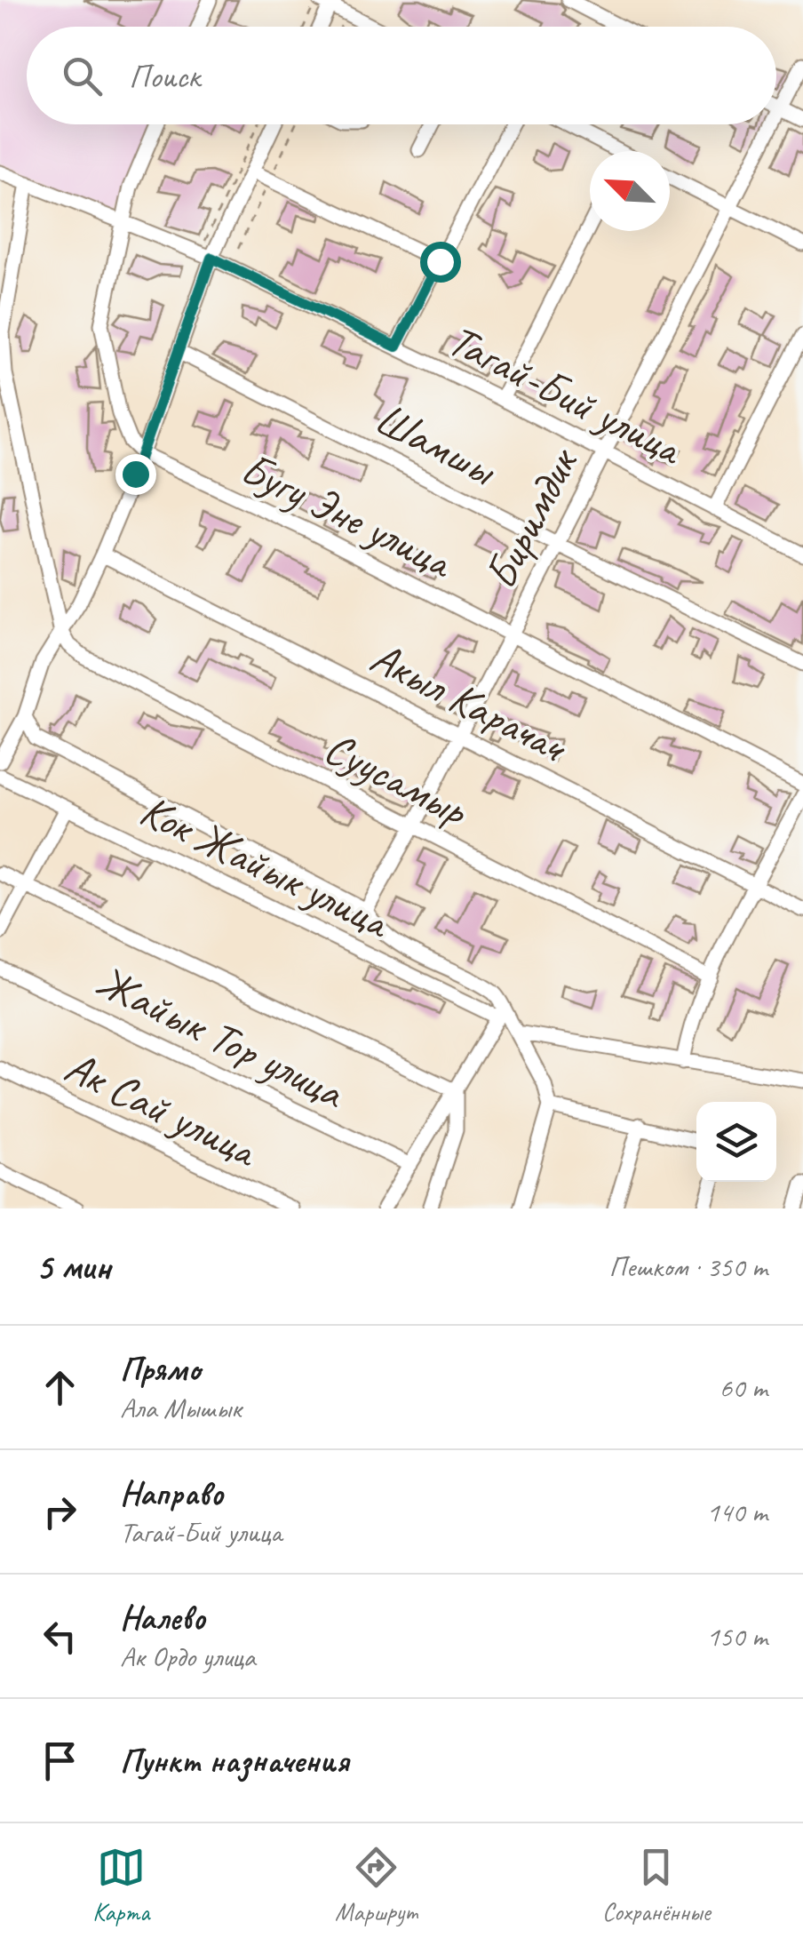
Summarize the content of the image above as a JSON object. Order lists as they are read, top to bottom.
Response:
{
  "streets": {
    "street": [
      "Тагай-Бий улица",
      "Шамшы",
      "Бугу Эне улица",
      "Биримдик",
      "Акыл Карачач",
      "Суусамыр",
      "Кок Жайык улица",
      "Жайык Тор улица",
      "Ак Сай улица"
    ]
  },
  "crossings": [
    ["Тагай-Бий улица", "Биримдик"],
    ["Шамшы", "Биримдик"],
    ["Бугу Эне улица", "Биримдик"],
    ["Биримдик", "Акыл Карачач"],
    ["Биримдик", "Суусамыр"]
  ],
  "north": "top left",
  "page": {
    "search": "Поиск",
    "heading": ["5 мин", "Пешком · 350 m"],
    "list": [
      ["Прямо", "Ала Мышык", "60 m"],
      ["Направо", "Тагай-Бий улица", "140 m"],
      ["Налево", "Ак Ордо улица", "150 m"],
      "Пункт назначения"
    ],
    "nav": ["Карта", "Маршрут", "Сохранённые"]
  }
}
